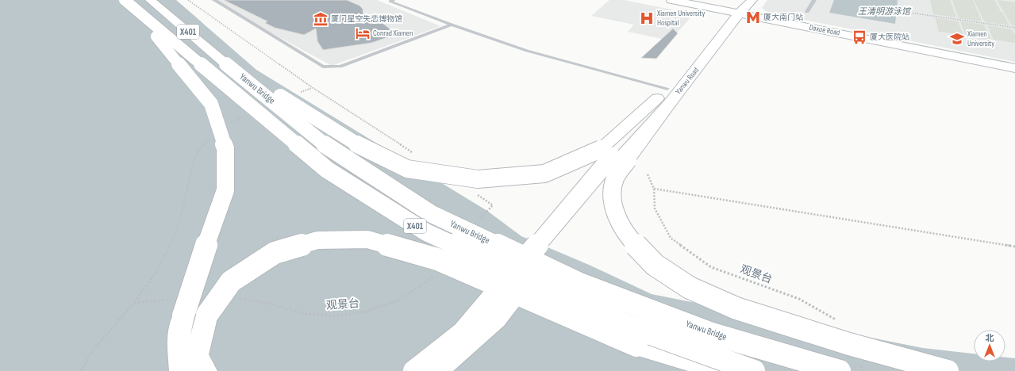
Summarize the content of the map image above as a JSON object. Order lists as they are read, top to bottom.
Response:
{
  "streets": {
    "main road": [
      "Daxue Road",
      "X401",
      "Yanwu Road",
      "Yanwu Bridge"
    ],
    "path": ["观景台"]
  },
  "crossings": [
    ["Daxue Road", "Yanwu Road"]
  ],
  "water": ["王清明游泳馆"],
  "places": {
    "metro station": ["厦大南门站"],
    "hospital": ["Xiamen University Hospital"],
    "museum": ["厦门星空失恋博物馆"],
    "hotel": ["Conrad Xiamen"],
    "bus stop": ["厦大医院站"],
    "school or university": ["Xiamen University"]
  },
  "north": "top"
}
